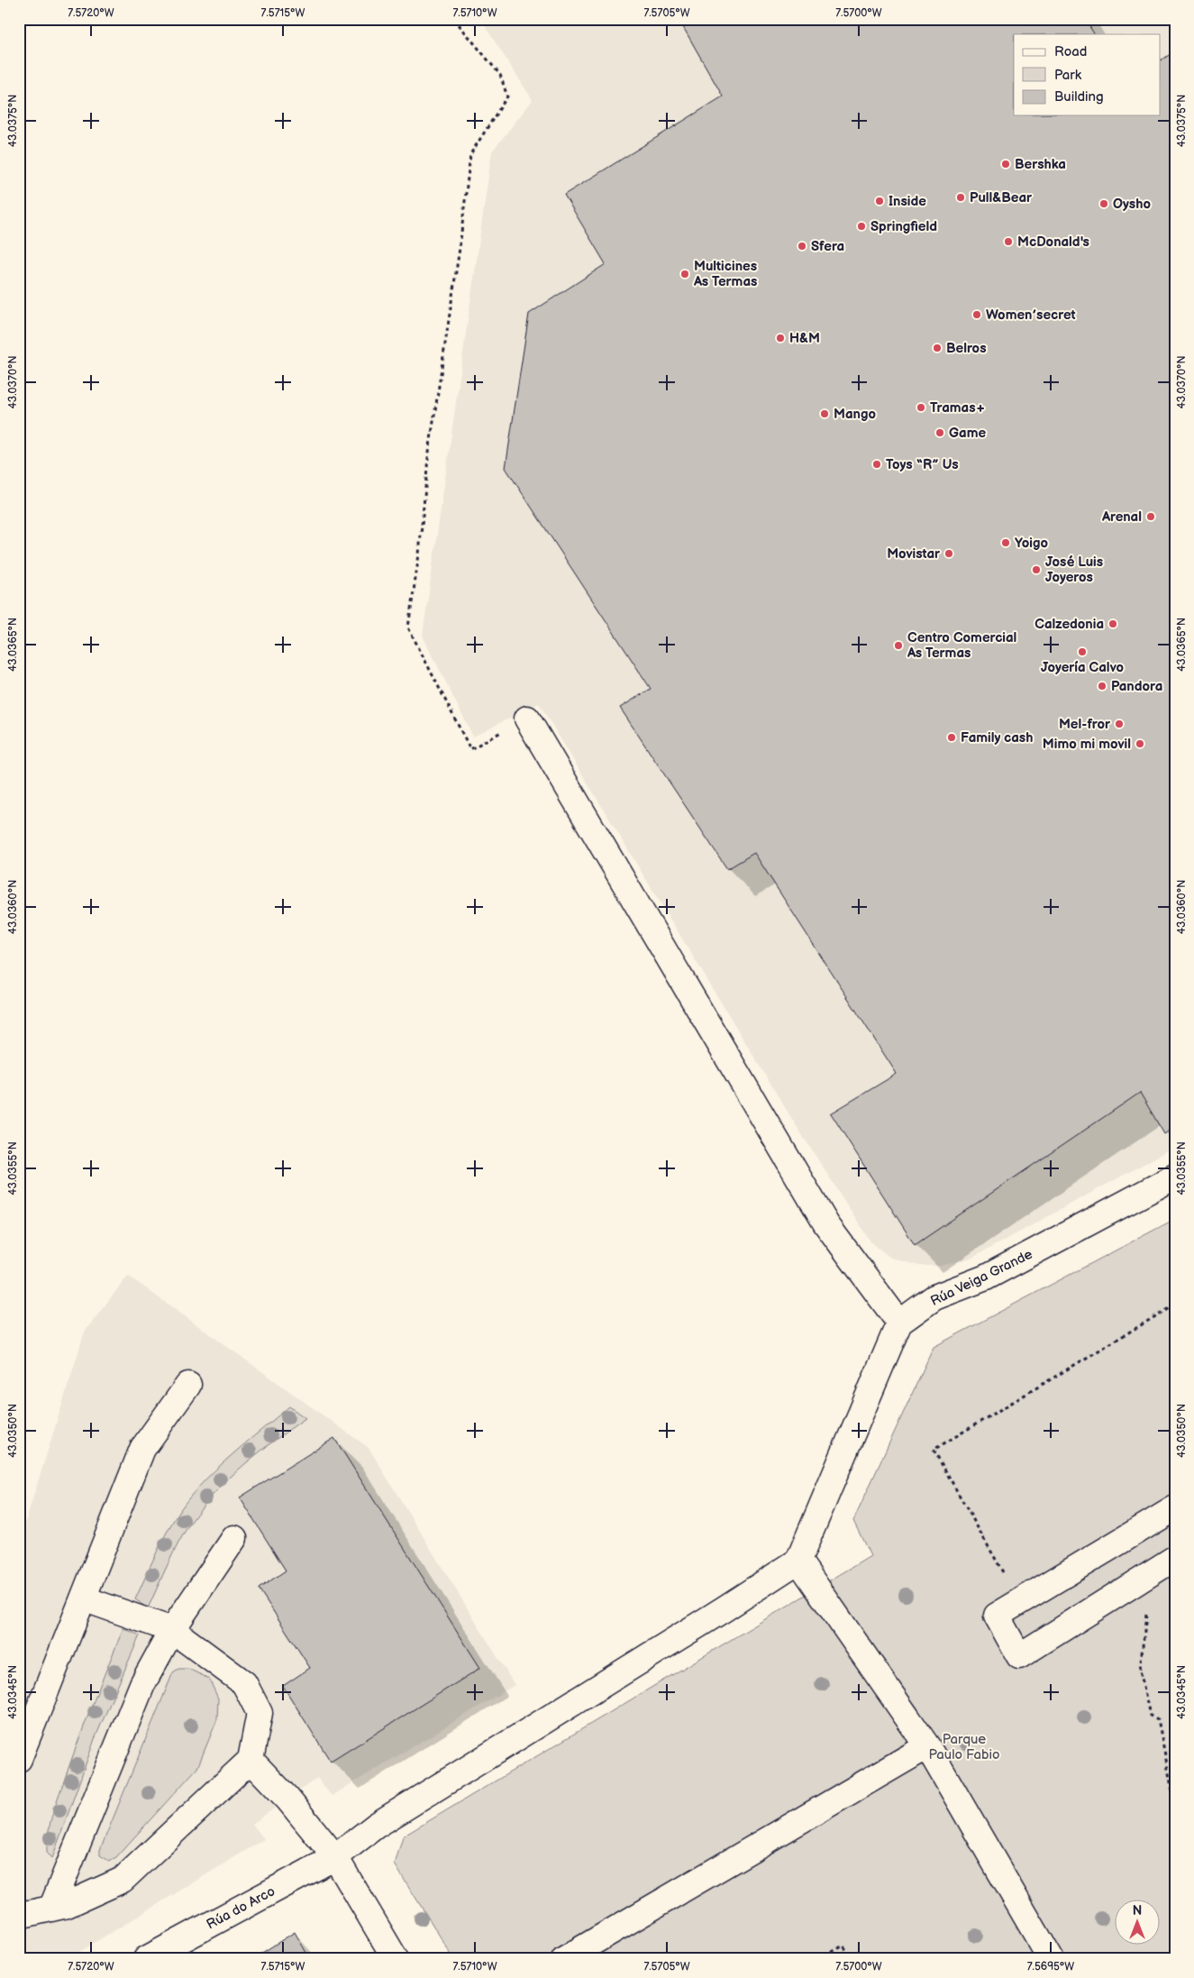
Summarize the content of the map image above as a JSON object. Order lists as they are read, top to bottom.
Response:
{
  "streets": {
    "street": ["Rúa Veiga Grande", "Rúa do Arco"]
  },
  "parks": ["Parque Paulo Fabio"],
  "places": [
    "Bershka",
    "Pull&Bear",
    "Inside",
    "Oysho",
    "Springfield",
    "McDonald's",
    "Sfera",
    "Multicines As Termas",
    "Women’secret",
    "H&M",
    "Belros",
    "Tramas+",
    "Mango",
    "Game",
    "Toys “R” Us",
    "Arenal",
    "Yoigo",
    "Movistar",
    "José Luis Joyeros",
    "Calzedonia",
    "Centro Comercial As Termas",
    "Joyería Calvo",
    "Pandora",
    "Mel-fror",
    "Family cash",
    "Mimo mi movil"
  ],
  "legend": ["Road", "Park", "Building"],
  "north": "top",
  "coordinates": [
    "7.5720°W",
    "7.5715°W",
    "7.5710°W",
    "7.5705°W",
    "7.5700°W",
    "43.0375°N",
    "43.0370°N",
    "43.0365°N",
    "43.0360°N",
    "43.0355°N",
    "43.0350°N",
    "43.0345°N",
    "7.5695°W"
  ]
}
